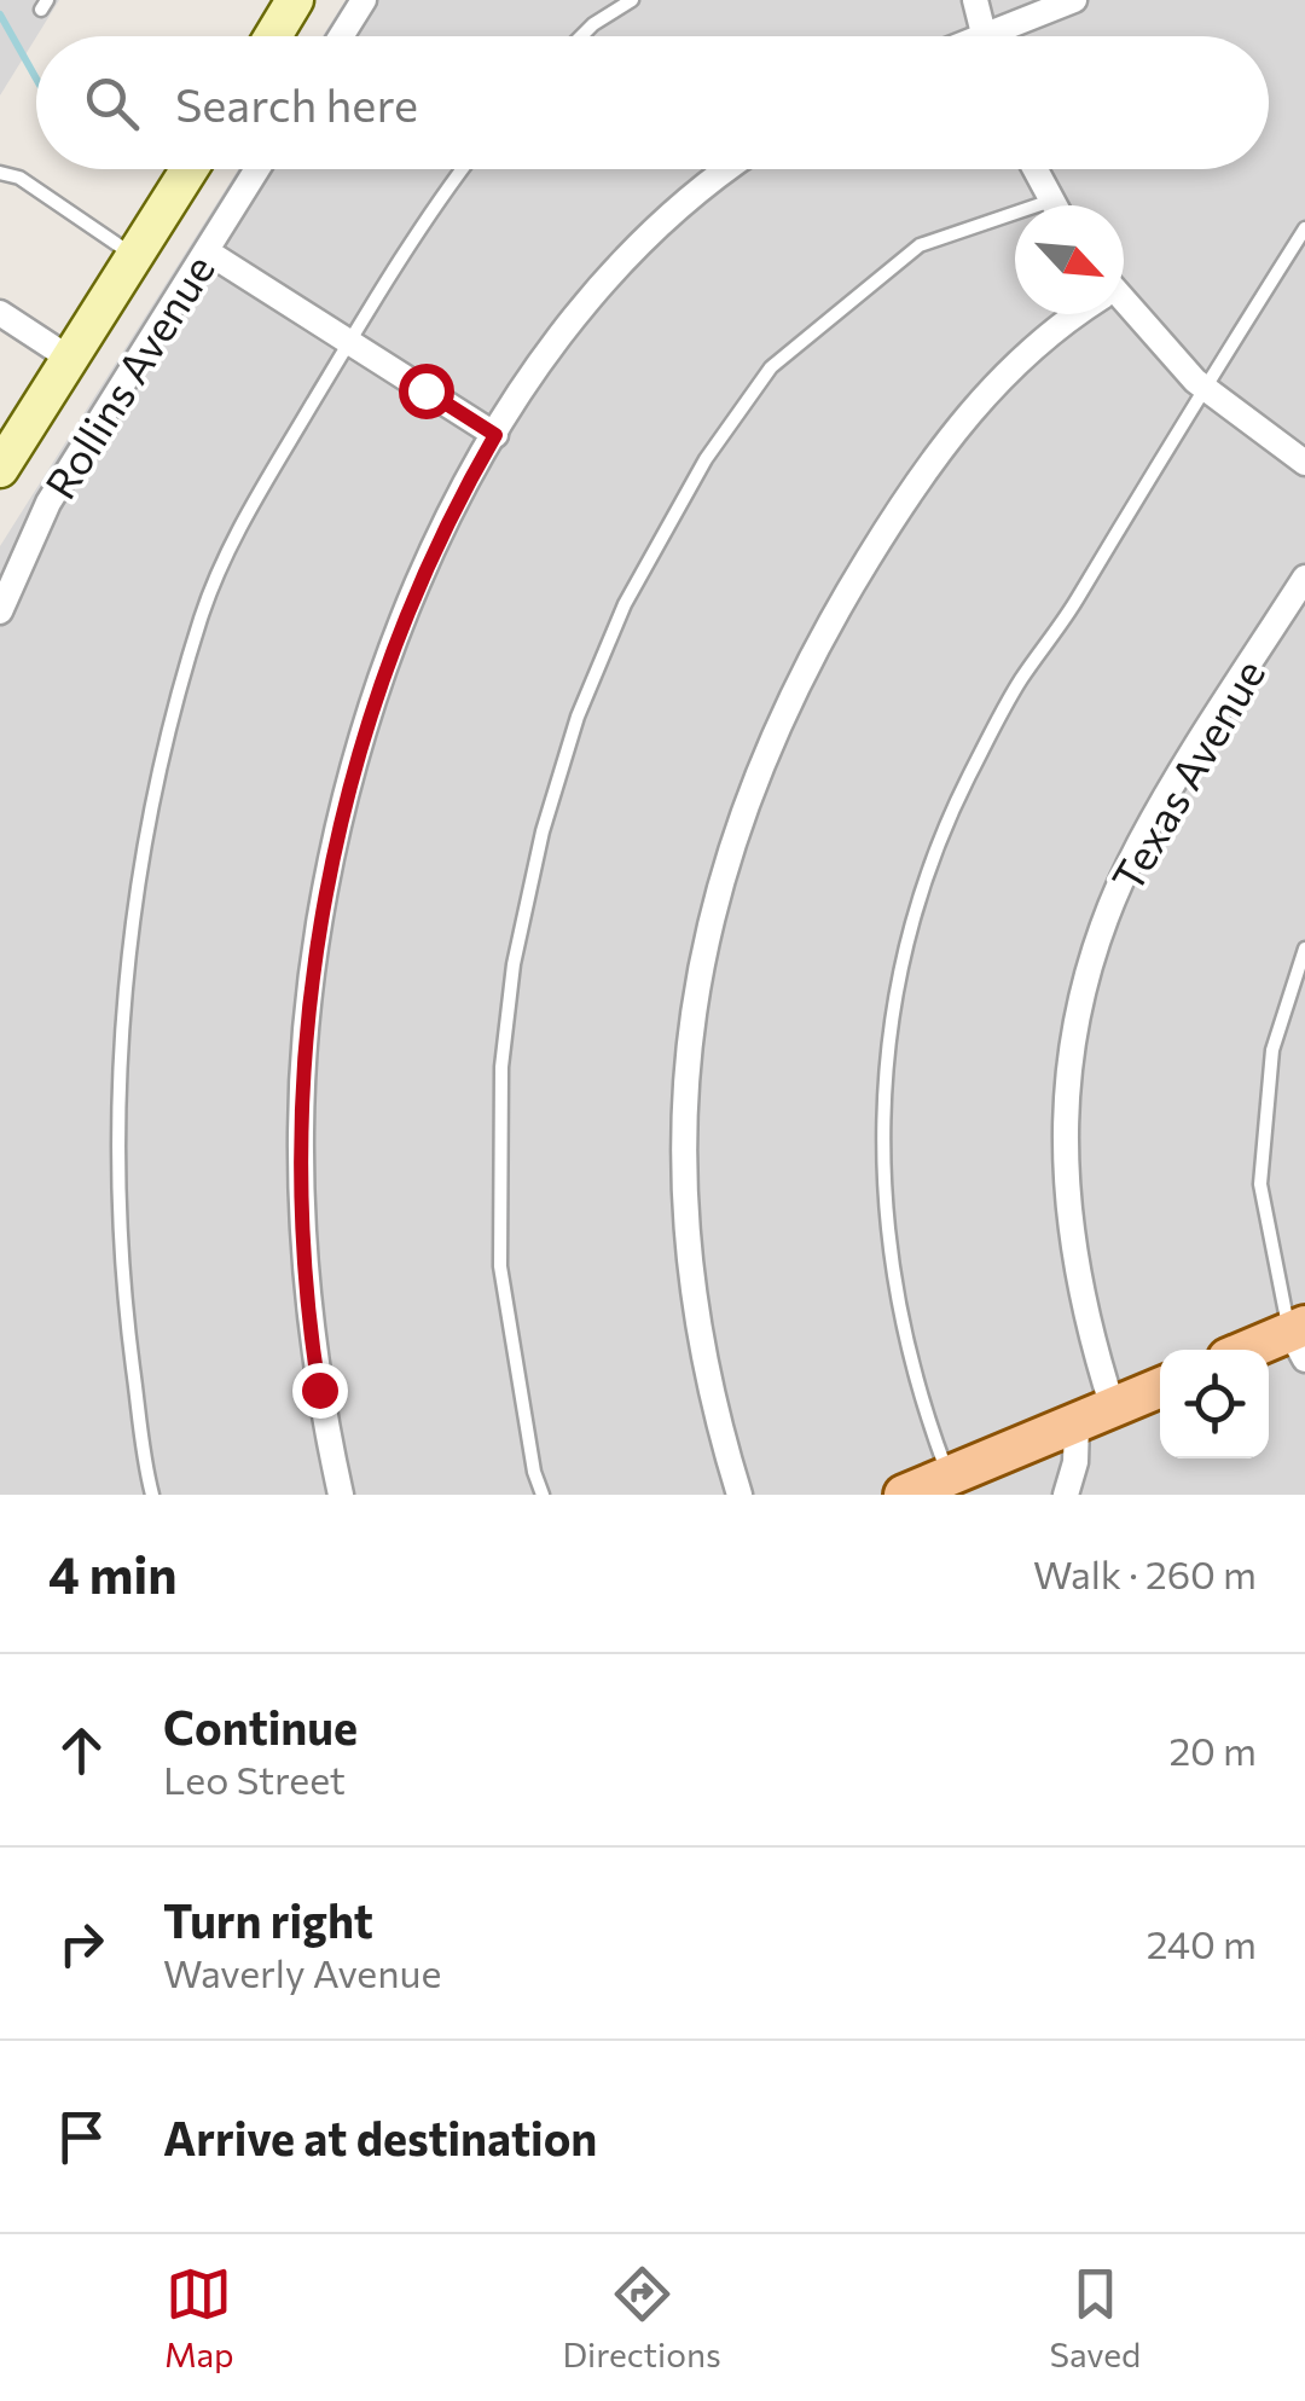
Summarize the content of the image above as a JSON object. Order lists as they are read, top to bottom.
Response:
{
  "streets": {
    "street": ["Rollins Avenue", "Texas Avenue"]
  },
  "north": "bottom right",
  "page": {
    "search": "Search here",
    "heading": ["4 min", "Walk · 260 m"],
    "list": [
      ["Continue", "Leo Street", "20 m"],
      ["Turn right", "Waverly Avenue", "240 m"],
      "Arrive at destination"
    ],
    "nav": ["Map", "Directions", "Saved"]
  }
}
